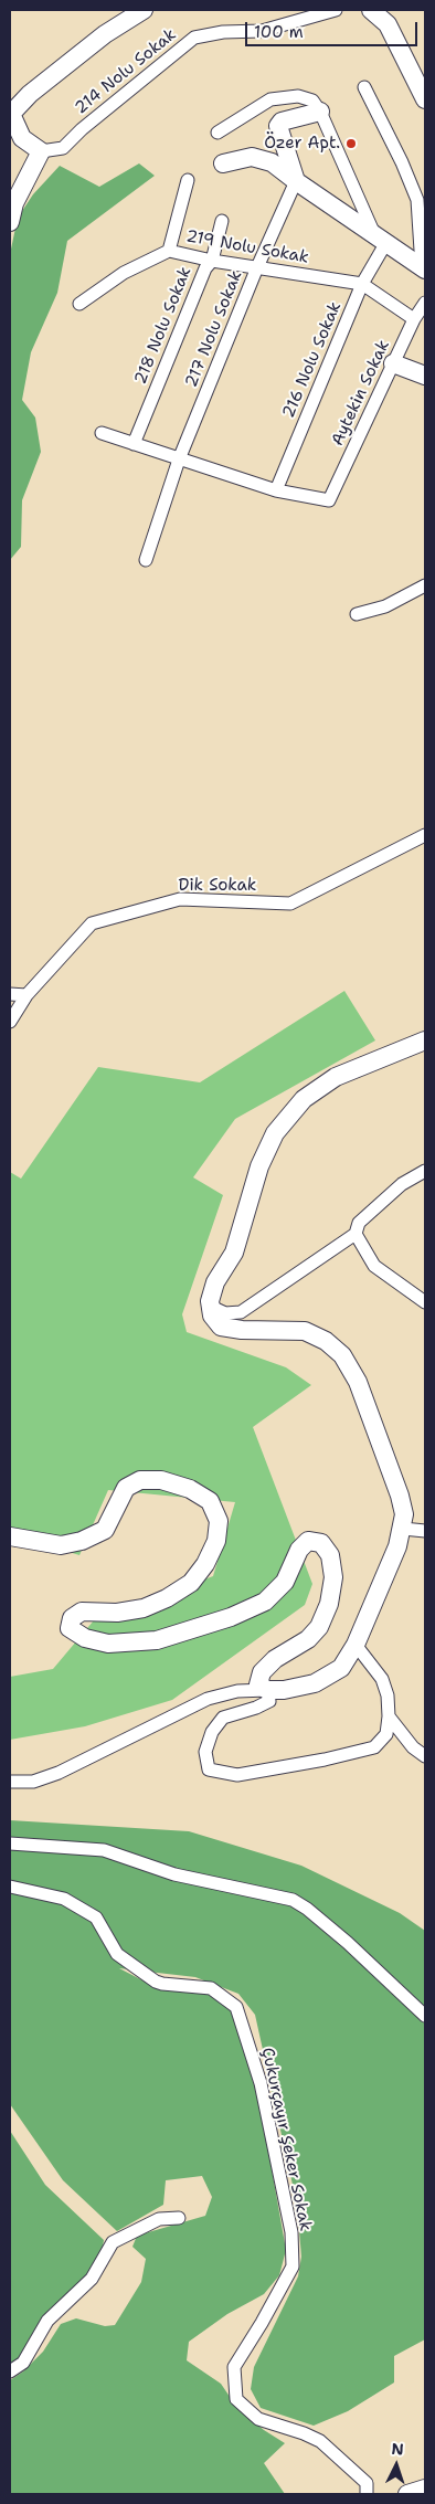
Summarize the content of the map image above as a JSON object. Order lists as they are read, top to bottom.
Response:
{
  "streets": {
    "street": [
      "214 Nolu Sokak",
      "219 Nolu Sokak",
      "218 Nolu Sokak",
      "217 Nolu Sokak",
      "216 Nolu Sokak",
      "Aytekin Sokak",
      "Dik Sokak",
      "Çukurçayır Şeker Sokak"
    ]
  },
  "crossings": [
    ["219 Nolu Sokak", "218 Nolu Sokak"],
    ["219 Nolu Sokak", "217 Nolu Sokak"],
    ["219 Nolu Sokak", "216 Nolu Sokak"],
    ["219 Nolu Sokak", "Aytekin Sokak"],
    ["216 Nolu Sokak", "Aytekin Sokak"]
  ],
  "places": ["Özer Apt."],
  "scale_bar": "100 m",
  "north": "top"
}
